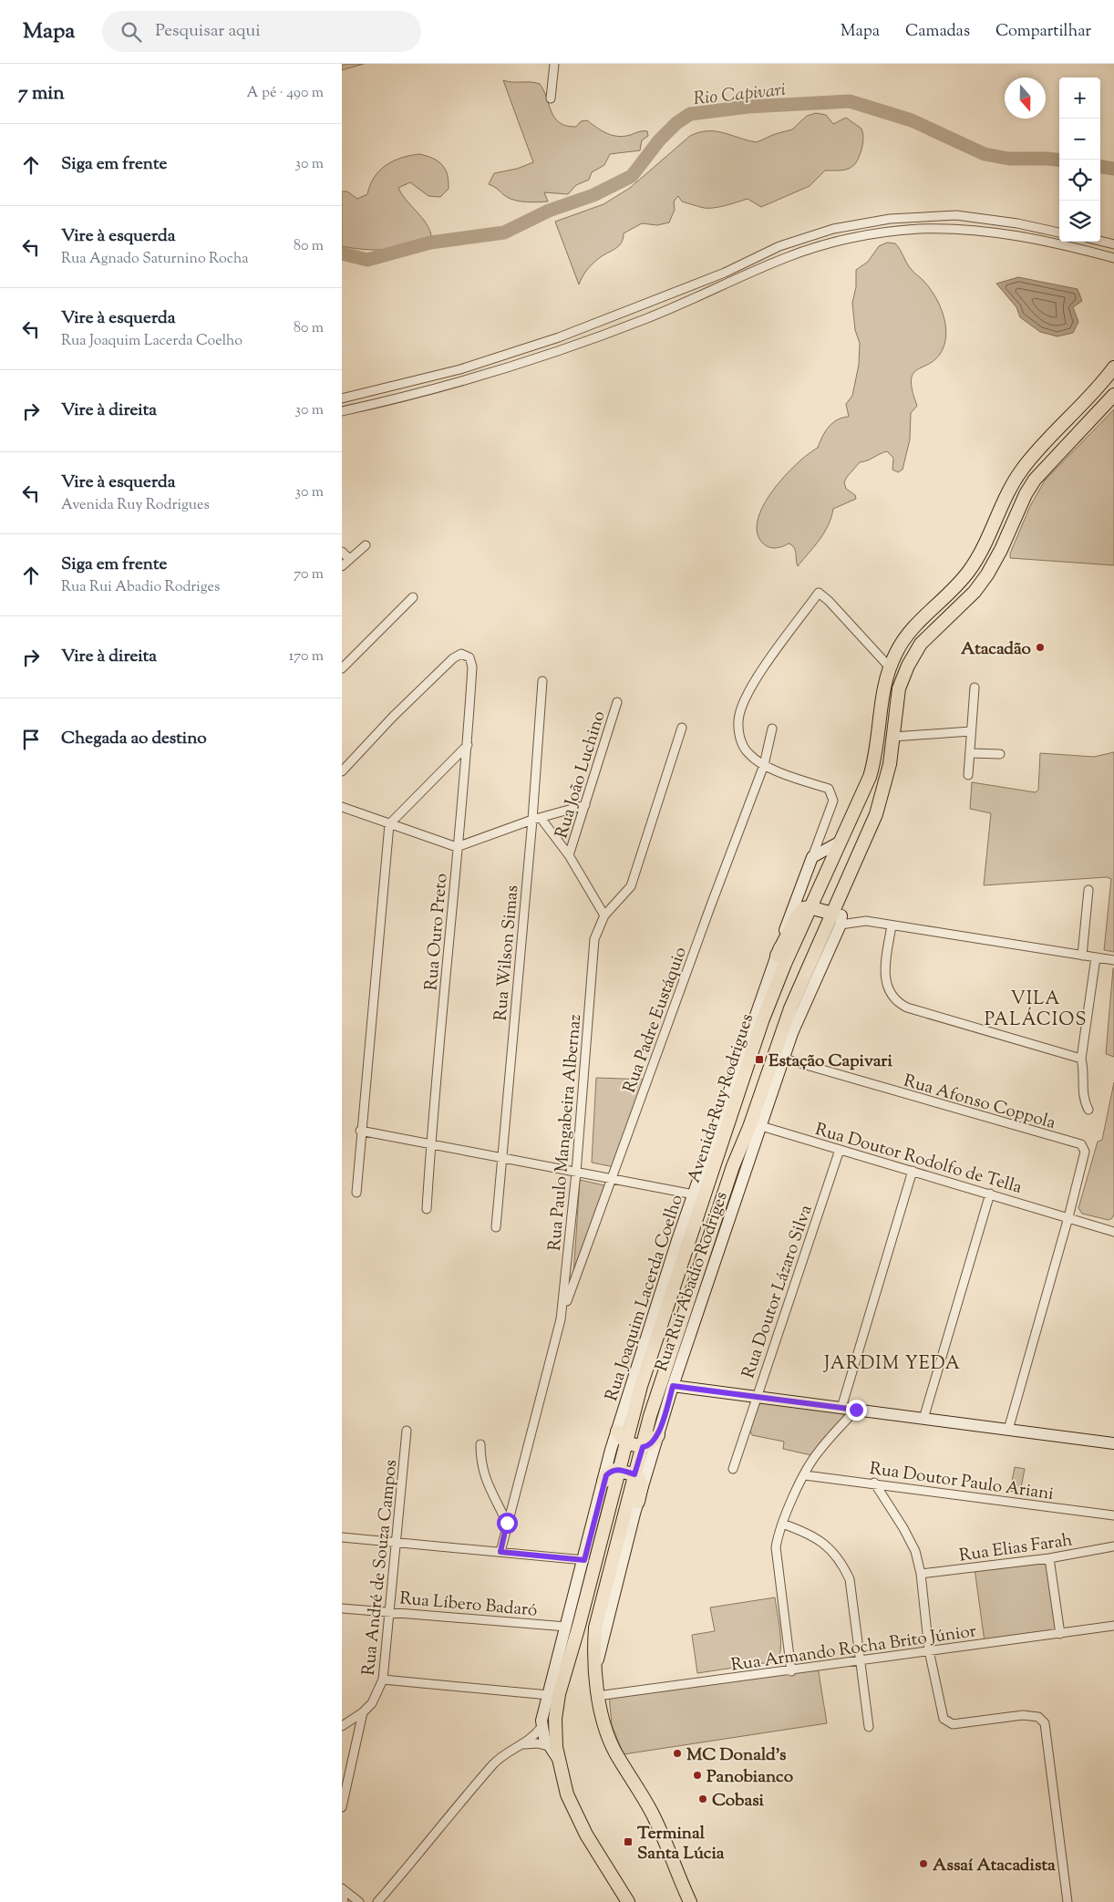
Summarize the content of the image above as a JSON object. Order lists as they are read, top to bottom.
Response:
{
  "streets": {
    "main road": ["Avenida Ruy Rodrigues"],
    "street": [
      "Rua João Luchino",
      "Rua Ouro Preto",
      "Rua Wilson Simas",
      "Rua Padre Eustáquio",
      "Rua Afonso Coppola",
      "Rua Paulo Mangabeira Albernaz",
      "Rua Doutor Rodolfo de Tella",
      "Rua Rui Abadio Rodriges",
      "Rua Doutor Lázaro Silva",
      "Rua Joaquim Lacerda Coelho",
      "Rua Doutor Paulo Ariani",
      "Rua Elias Farah",
      "Rua André de Souza Campos",
      "Rua Líbero Badaró",
      "Rua Armando Rocha Brito Júnior"
    ]
  },
  "crossings": [
    ["Rua Padre Eustáquio", "Rua Paulo Mangabeira Albernaz"],
    ["Avenida Ruy Rodrigues", "Rua Rui Abadio Rodriges"],
    ["Avenida Ruy Rodrigues", "Rua Armando Rocha Brito Júnior"],
    ["Rua Afonso Coppola", "Rua Doutor Rodolfo de Tella"],
    ["Rua Afonso Coppola", "Rua Rui Abadio Rodriges"],
    ["Rua Doutor Rodolfo de Tella", "Rua Rui Abadio Rodriges"],
    ["Rua Doutor Rodolfo de Tella", "Rua Doutor Lázaro Silva"],
    ["Rua Joaquim Lacerda Coelho", "Rua Líbero Badaró"],
    ["Rua André de Souza Campos", "Rua Líbero Badaró"]
  ],
  "districts": ["VILA PALÁCIOS", "JARDIM YEDA"],
  "water": ["Rio Capivari"],
  "places": {
    "other": [
      "Atacadão",
      "MC Donald's",
      "Panobianco",
      "Cobasi",
      "Assaí Atacadista"
    ],
    "transit": ["Estação Capivari", "Terminal Santa Lúcia"]
  },
  "north": "bottom",
  "page": {
    "header": "Mapa",
    "search": "Pesquisar aqui",
    "nav": ["Mapa", "Camadas", "Compartilhar"],
    "heading": ["7 min", "A pé · 490 m"],
    "map_buttons": ["+", "−"],
    "list": [
      ["Siga em frente", "30 m"],
      ["Vire à esquerda", "Rua Agnado Saturnino Rocha", "80 m"],
      ["Vire à esquerda", "Rua Joaquim Lacerda Coelho", "80 m"],
      ["Vire à direita", "30 m"],
      ["Vire à esquerda", "Avenida Ruy Rodrigues", "30 m"],
      ["Siga em frente", "Rua Rui Abadio Rodriges", "70 m"],
      ["Vire à direita", "170 m"],
      "Chegada ao destino"
    ]
  }
}
